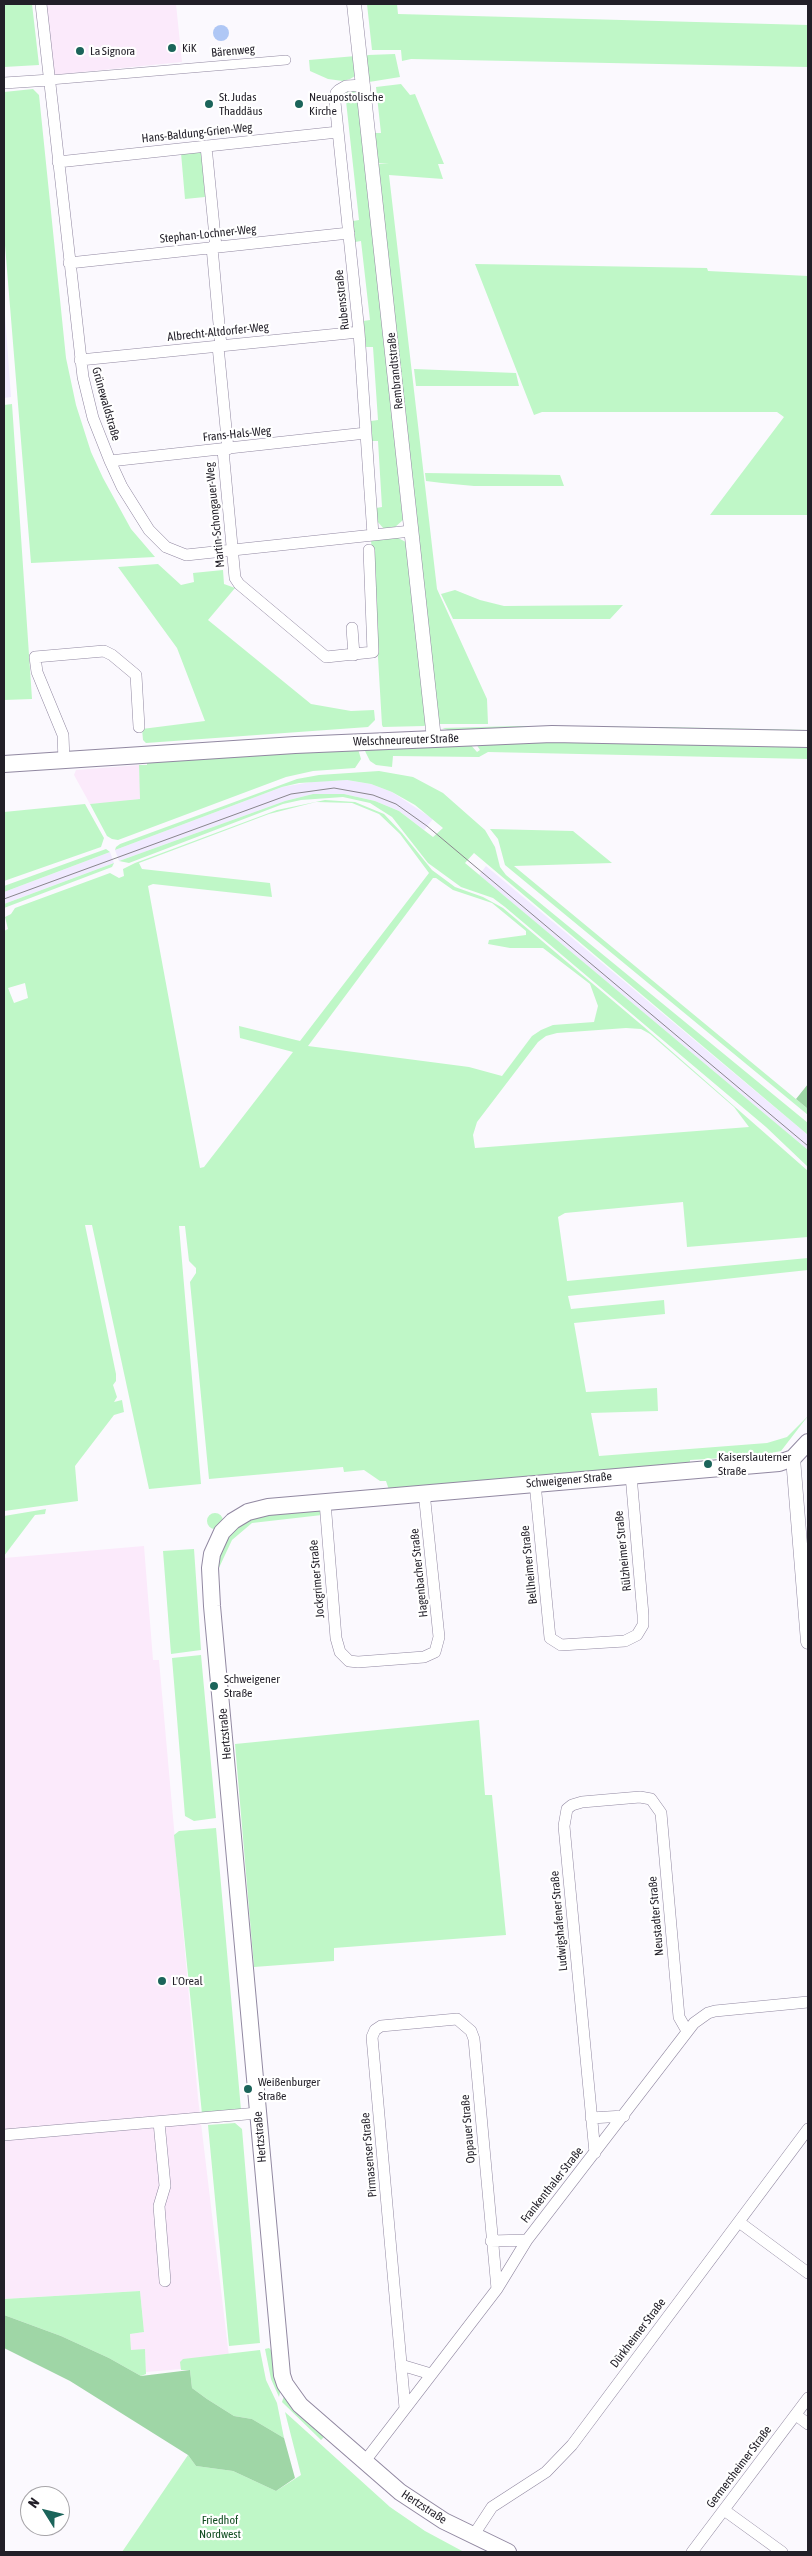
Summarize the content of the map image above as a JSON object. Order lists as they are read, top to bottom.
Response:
{
  "streets": {
    "main road": ["Welschneureuter Straße", "Schweigener Straße", "Hertzstraße"],
    "street": [
      "Bärenweg",
      "Hans-Baldung-Grien-Weg",
      "Stephan-Lochner-Weg",
      "Rubensstraße",
      "Albrecht-Altdorfer-Weg",
      "Rembrandtstraße",
      "Grünewaldstraße",
      "Frans-Hals-Weg",
      "Martin-Schongauer-Weg",
      "Rülzheimer Straße",
      "Bellheimer Straße",
      "Hagenbacher Straße",
      "Jockgrimer Straße",
      "Neustadter Straße",
      "Ludwigshafener Straße",
      "Oppauer Straße",
      "Pirmasenser Straße",
      "Frankenthaler Straße",
      "Dürkheimer Straße",
      "Germersheimer Straße"
    ]
  },
  "crossings": [
    ["Bärenweg", "Grünewaldstraße"],
    ["Hans-Baldung-Grien-Weg", "Rubensstraße"],
    ["Hans-Baldung-Grien-Weg", "Grünewaldstraße"],
    ["Hans-Baldung-Grien-Weg", "Martin-Schongauer-Weg"],
    ["Stephan-Lochner-Weg", "Rubensstraße"],
    ["Stephan-Lochner-Weg", "Grünewaldstraße"],
    ["Stephan-Lochner-Weg", "Martin-Schongauer-Weg"],
    ["Rubensstraße", "Albrecht-Altdorfer-Weg"],
    ["Rubensstraße", "Rembrandtstraße"],
    ["Rubensstraße", "Grünewaldstraße"],
    ["Rubensstraße", "Frans-Hals-Weg"],
    ["Albrecht-Altdorfer-Weg", "Grünewaldstraße"],
    ["Albrecht-Altdorfer-Weg", "Martin-Schongauer-Weg"],
    ["Rembrandtstraße", "Grünewaldstraße"],
    ["Rembrandtstraße", "Welschneureuter Straße"],
    ["Grünewaldstraße", "Frans-Hals-Weg"],
    ["Grünewaldstraße", "Martin-Schongauer-Weg"],
    ["Frans-Hals-Weg", "Martin-Schongauer-Weg"],
    ["Schweigener Straße", "Rülzheimer Straße"],
    ["Schweigener Straße", "Bellheimer Straße"],
    ["Schweigener Straße", "Hagenbacher Straße"],
    ["Schweigener Straße", "Jockgrimer Straße"],
    ["Schweigener Straße", "Hertzstraße"],
    ["Rülzheimer Straße", "Bellheimer Straße"],
    ["Hagenbacher Straße", "Jockgrimer Straße"],
    ["Hertzstraße", "Frankenthaler Straße"],
    ["Hertzstraße", "Dürkheimer Straße"],
    ["Neustadter Straße", "Ludwigshafener Straße"],
    ["Neustadter Straße", "Frankenthaler Straße"],
    ["Ludwigshafener Straße", "Frankenthaler Straße"],
    ["Oppauer Straße", "Pirmasenser Straße"],
    ["Oppauer Straße", "Frankenthaler Straße"],
    ["Pirmasenser Straße", "Frankenthaler Straße"]
  ],
  "parks": ["Friedhof Nordwest"],
  "places": [
    "KiK",
    "La Signora",
    "St. Judas Thaddäus",
    "Neuapostolische Kirche",
    "Kaiserslauterner Straße",
    "Schweigener Straße",
    "L'Oreal",
    "Weißenburger Straße"
  ],
  "north": "top left"
}
